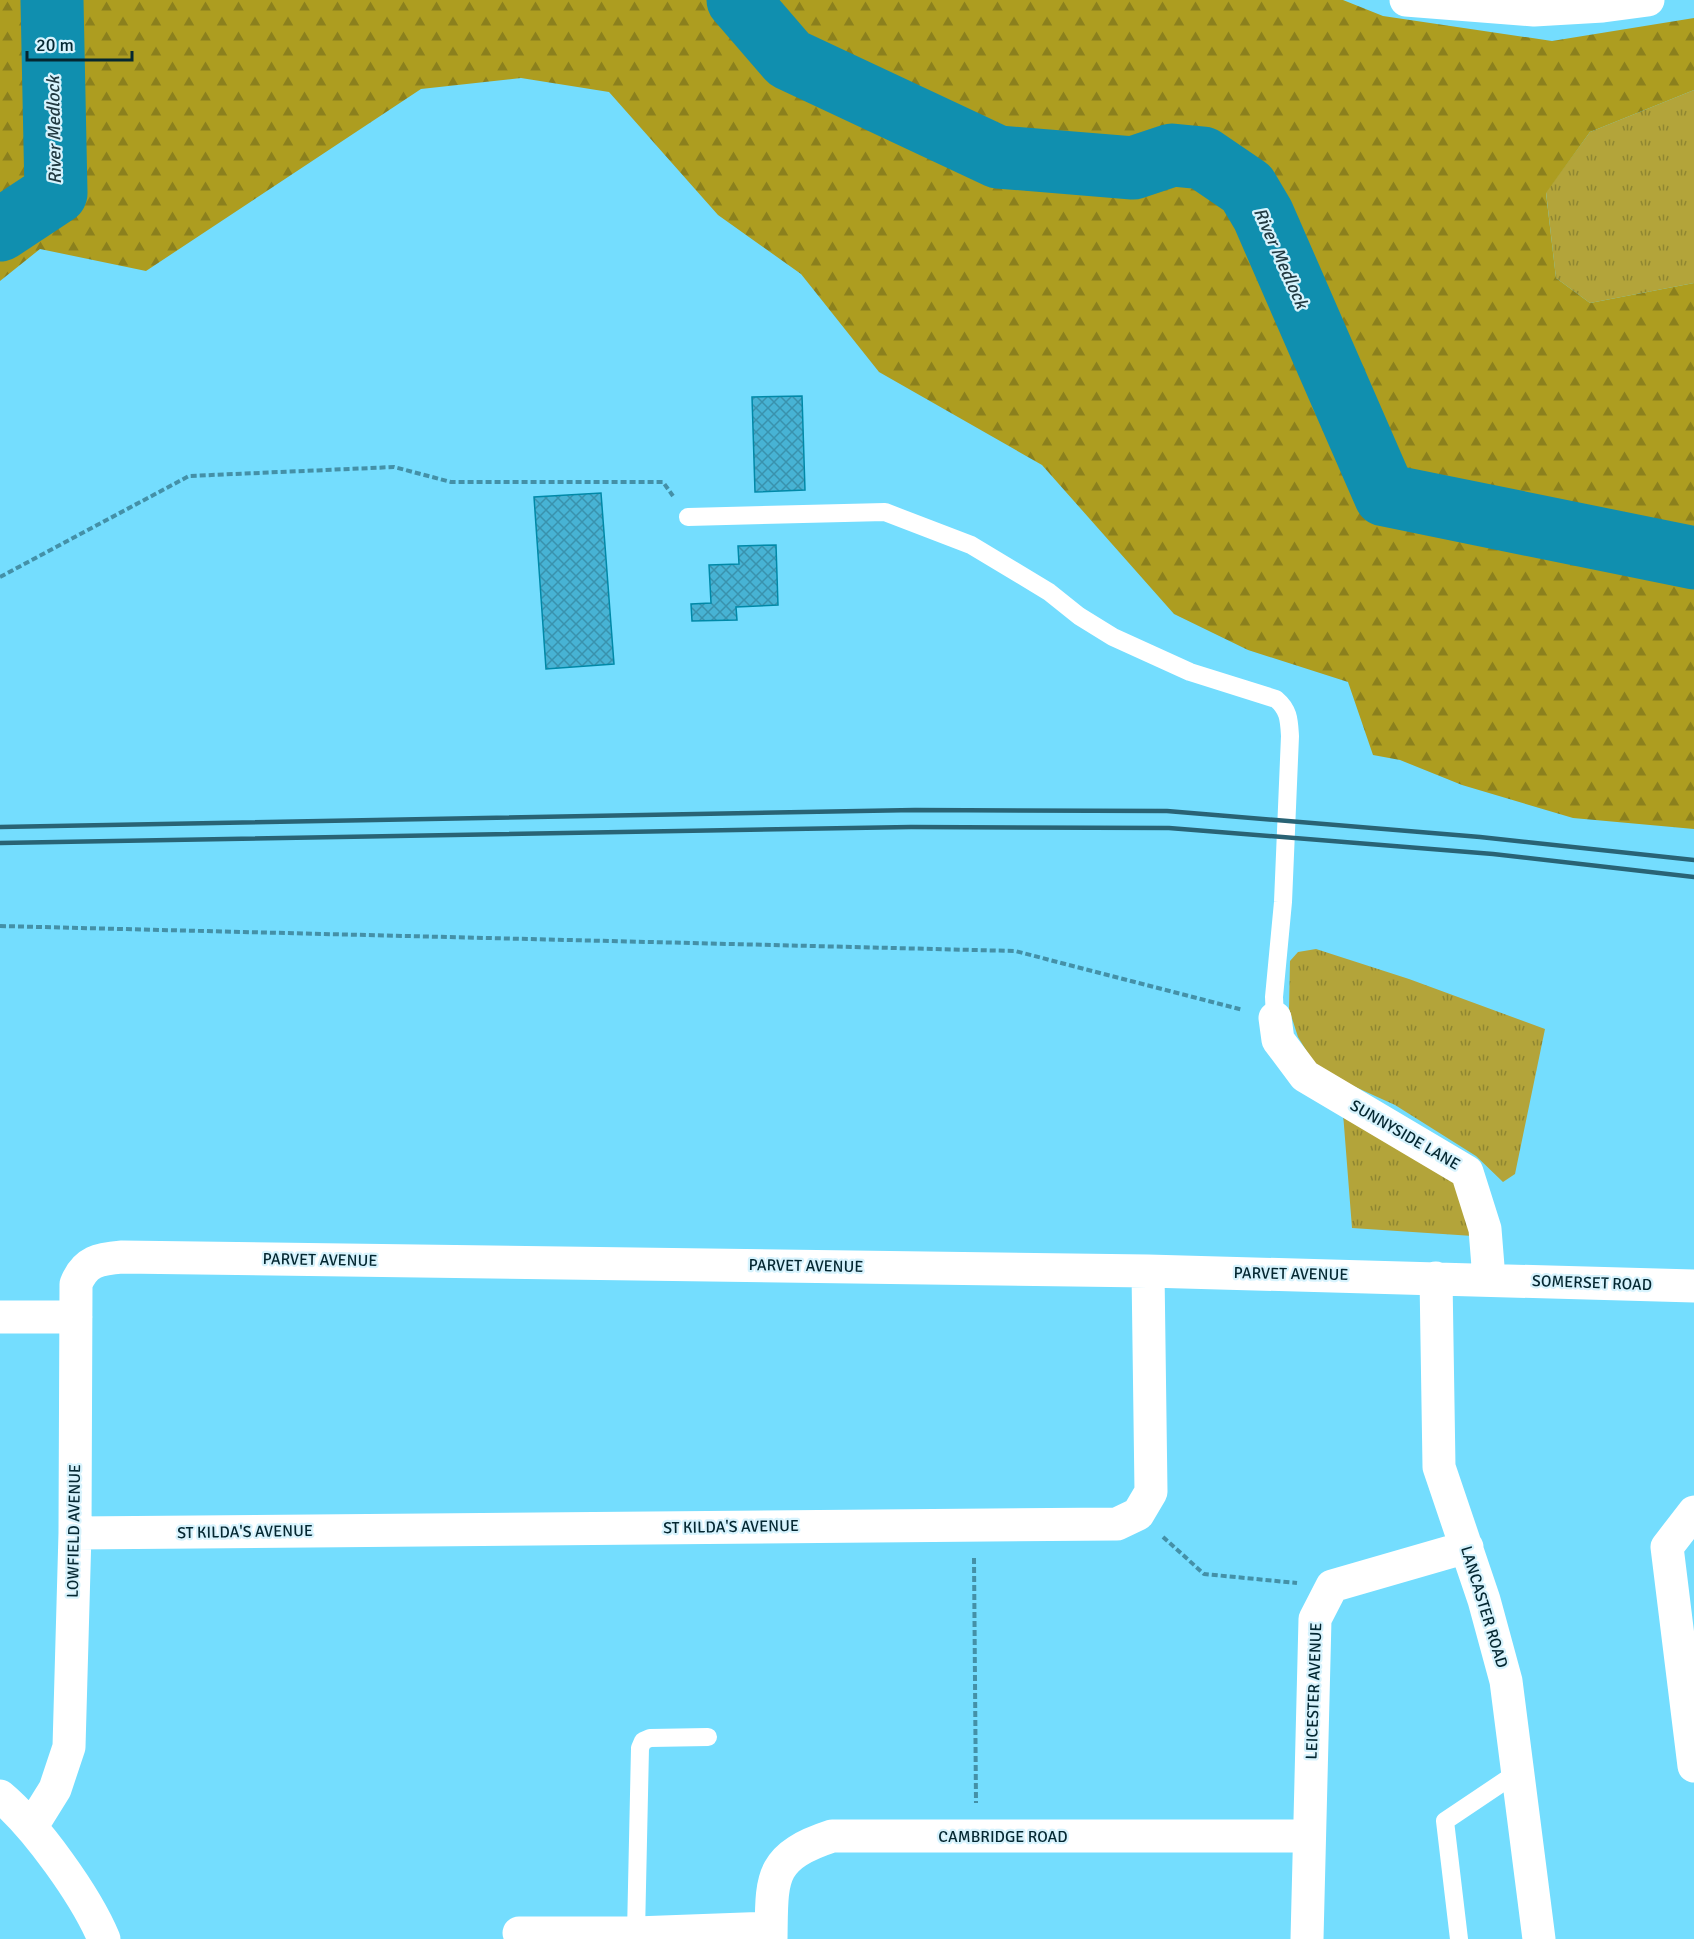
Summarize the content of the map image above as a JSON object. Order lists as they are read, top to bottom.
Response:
{
  "streets": {
    "street": [
      "SUNNYSIDE LANE",
      "PARVET AVENUE",
      "SOMERSET ROAD",
      "ST KILDA'S AVENUE",
      "LOWFIELD AVENUE",
      "LANCASTER ROAD",
      "LEICESTER AVENUE",
      "CAMBRIDGE ROAD"
    ]
  },
  "crossings": [
    ["SUNNYSIDE LANE", "PARVET AVENUE"],
    ["SUNNYSIDE LANE", "SOMERSET ROAD"],
    ["PARVET AVENUE", "SOMERSET ROAD"],
    ["PARVET AVENUE", "LOWFIELD AVENUE"],
    ["PARVET AVENUE", "LANCASTER ROAD"],
    ["ST KILDA'S AVENUE", "LOWFIELD AVENUE"],
    ["LEICESTER AVENUE", "CAMBRIDGE ROAD"]
  ],
  "water": ["River Medlock"],
  "scale_bar": "20 m"
}
